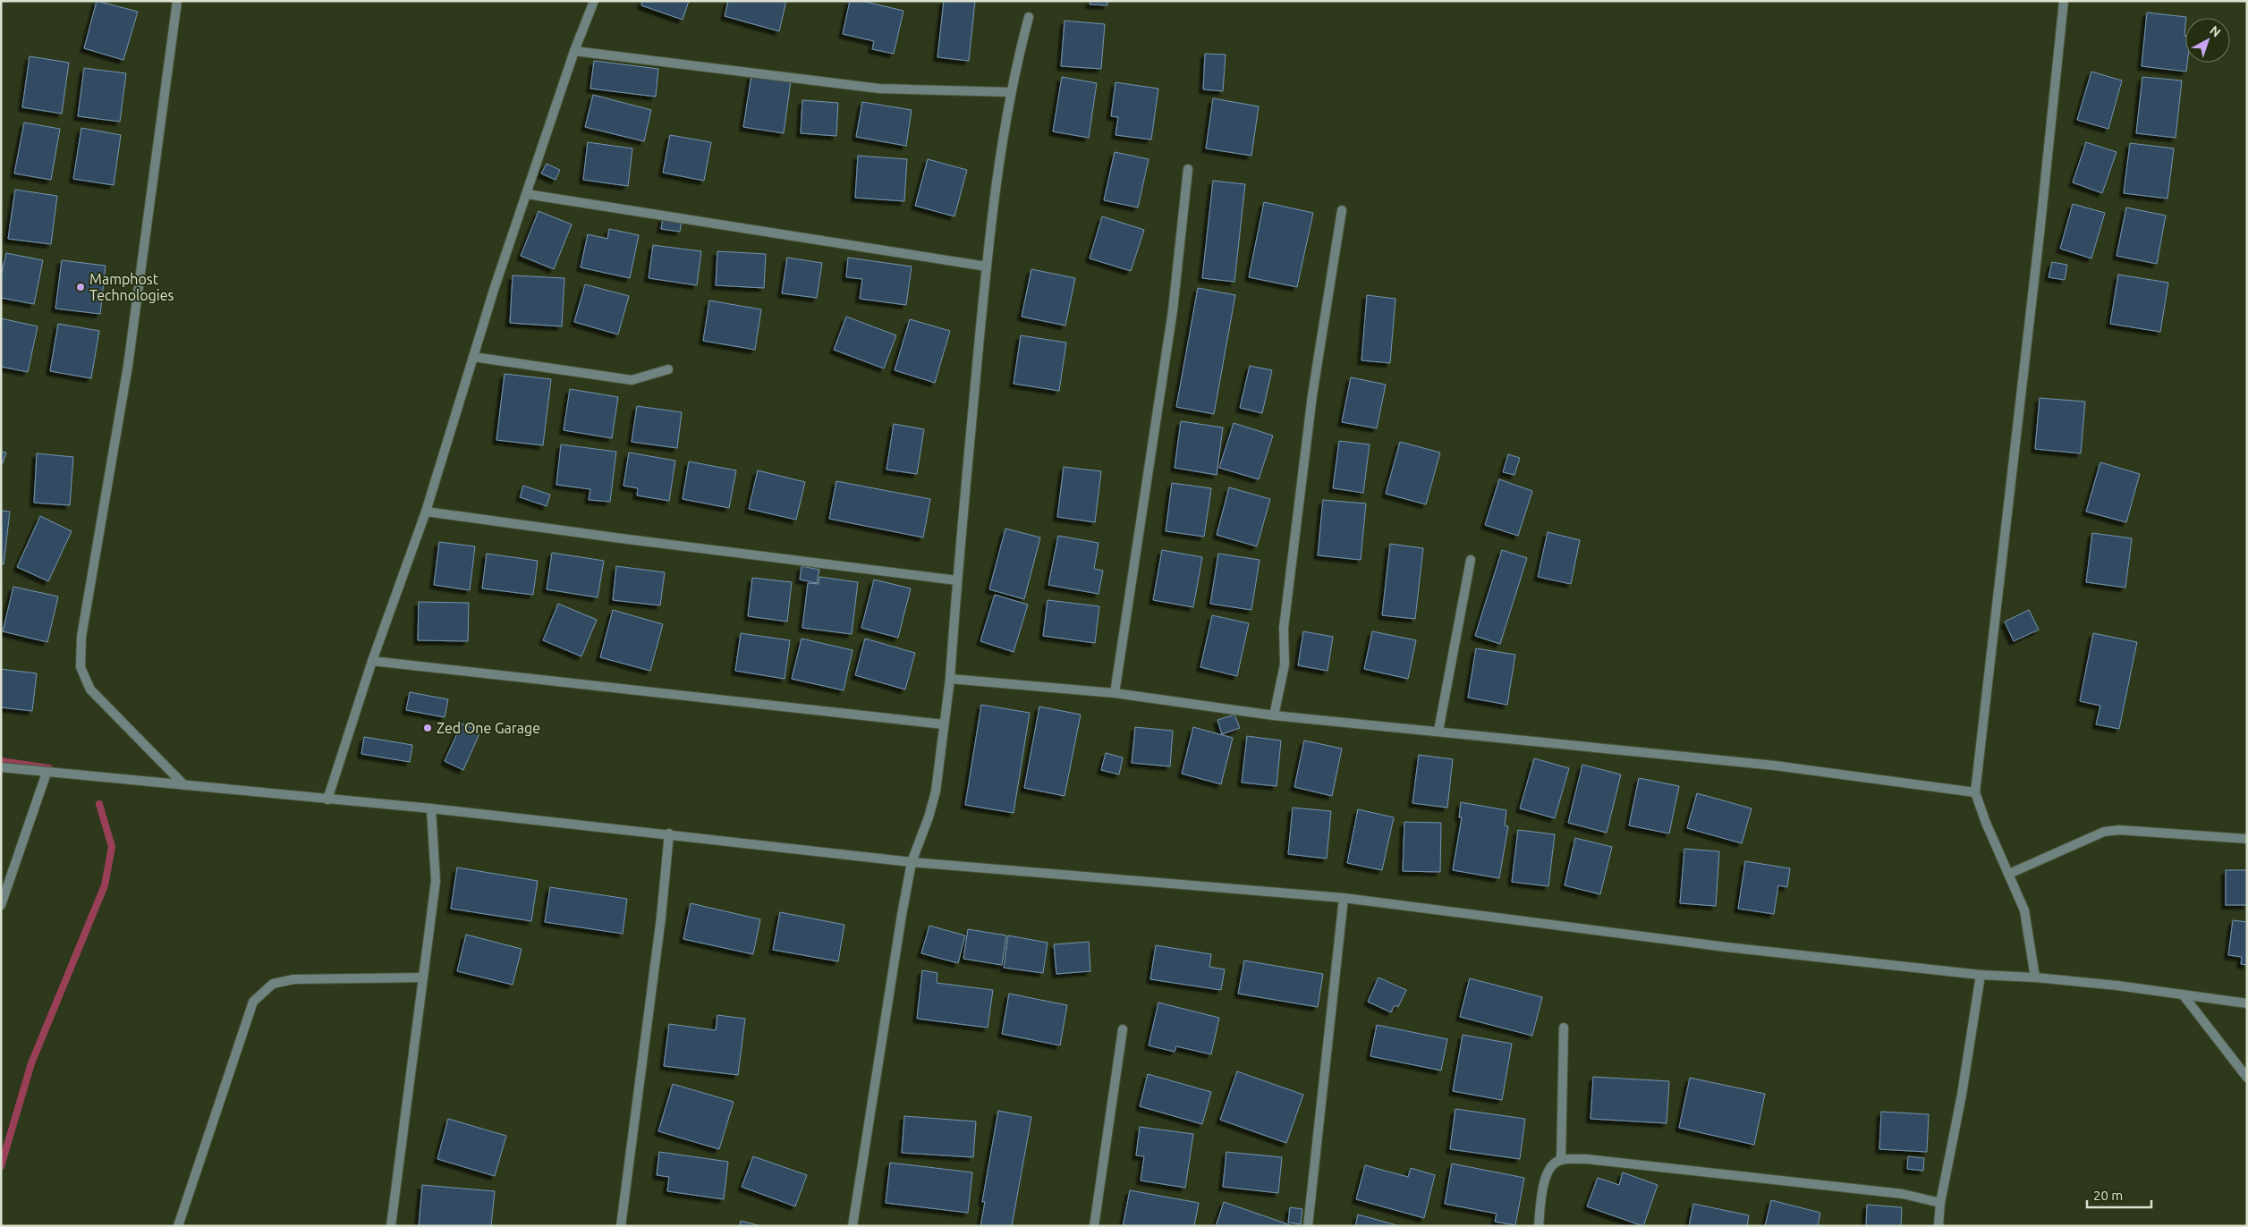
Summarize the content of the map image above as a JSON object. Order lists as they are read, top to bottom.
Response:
{
  "places": ["Mamphost Technologies", "Zed One Garage"],
  "scale_bar": "20 m",
  "north": "top right"
}
